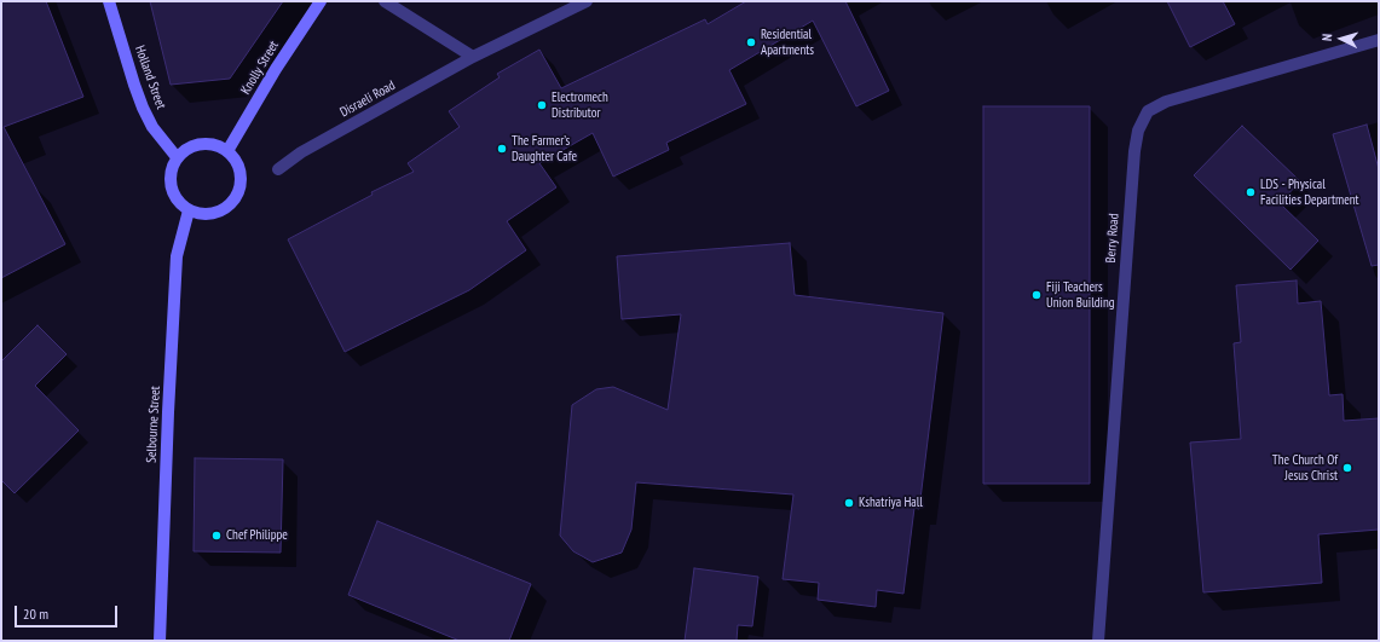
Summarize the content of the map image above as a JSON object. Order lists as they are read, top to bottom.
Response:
{
  "streets": {
    "main road": ["Knolly Street", "Holland Street", "Selbourne Street"],
    "street": ["Disraeli Road", "Berry Road"]
  },
  "crossings": [
    ["Knolly Street", "Holland Street"],
    ["Knolly Street", "Selbourne Street"],
    ["Holland Street", "Selbourne Street"]
  ],
  "places": [
    "Residential Apartments",
    "Electromech Distributor",
    "The Farmer’s Daughter Cafe",
    "LDS - Physical Facilities Department",
    "Fiji Teachers Union Building",
    "The Church Of Jesus Christ",
    "Kshatriya Hall",
    "Chef Philippe"
  ],
  "scale_bar": "20 m",
  "north": "left"
}
